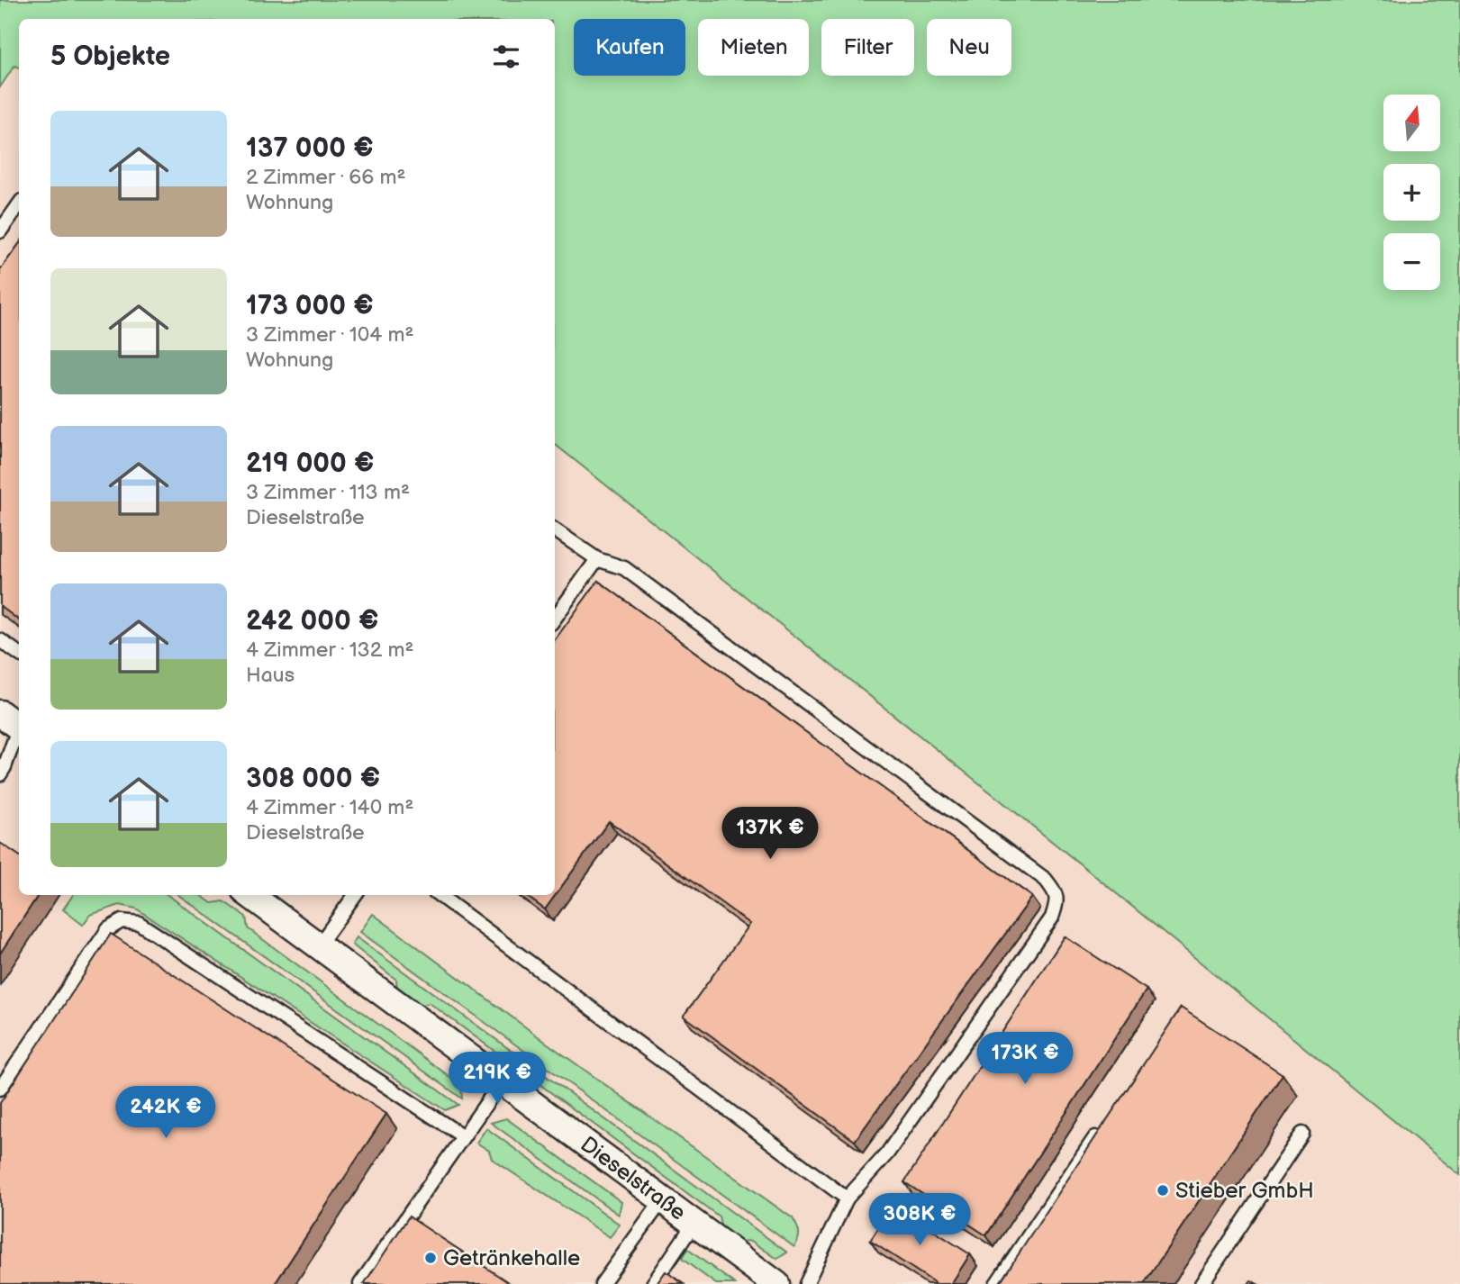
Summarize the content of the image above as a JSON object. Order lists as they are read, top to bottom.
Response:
{
  "streets": {
    "street": ["Dieselstraße"]
  },
  "places": ["Stieber GmbH", "Getränkehalle"],
  "north": "top",
  "page": {
    "chip": [
      "Kaufen",
      "Mieten",
      "Filter",
      "Neu"
    ],
    "heading": "5 Objekte",
    "map_buttons": ["+", "−"],
    "list": [
      {
        "name": "137 000 €",
        "note": "2 Zimmer · 66 m² · Wohnung"
      },
      {
        "name": "173 000 €",
        "note": "3 Zimmer · 104 m² · Wohnung"
      },
      {
        "name": "219 000 €",
        "note": "3 Zimmer · 113 m² · Dieselstraße"
      },
      {
        "name": "242 000 €",
        "note": "4 Zimmer · 132 m² · Haus"
      },
      {
        "name": "308 000 €",
        "note": "4 Zimmer · 140 m² · Dieselstraße"
      }
    ],
    "price": [
      "137K €",
      "173K €",
      "219K €",
      "242K €",
      "308K €"
    ]
  }
}
